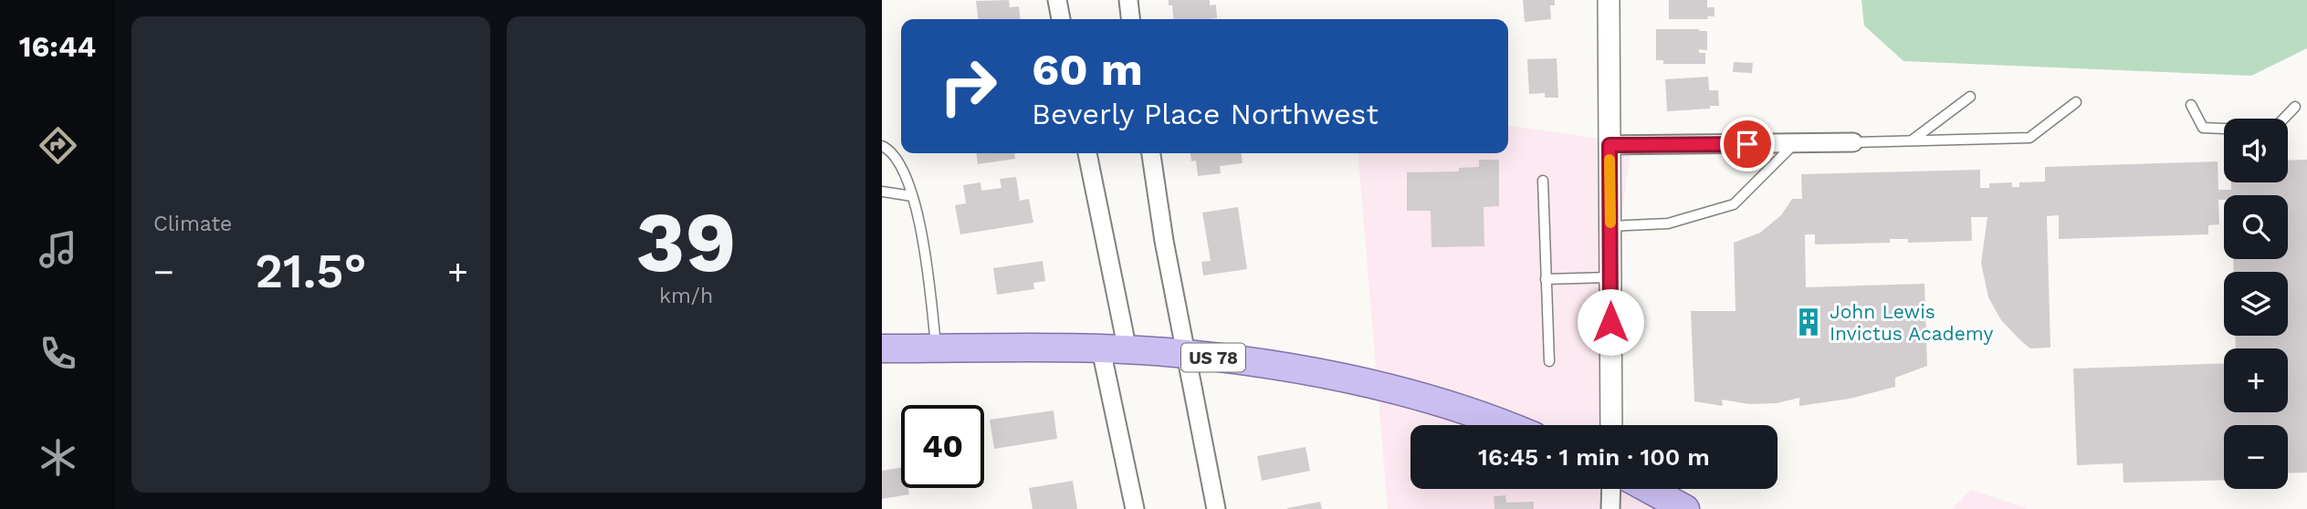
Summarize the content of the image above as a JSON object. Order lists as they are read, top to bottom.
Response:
{
  "streets": {
    "main road": ["US 78"]
  },
  "places": {
    "building": ["John Lewis Invictus Academy"]
  },
  "page": {
    "tabs": "16:44",
    "tile": [
      "Climate",
      ["39", "km/h"]
    ],
    "turn": ["60 m", "Beverly Place Northwest"],
    "map_buttons": ["+", "−"],
    "heat": ["−", "21.5°", "+"],
    "limit": "40",
    "trip": "16:45 · 1 min · 100 m"
  }
}
